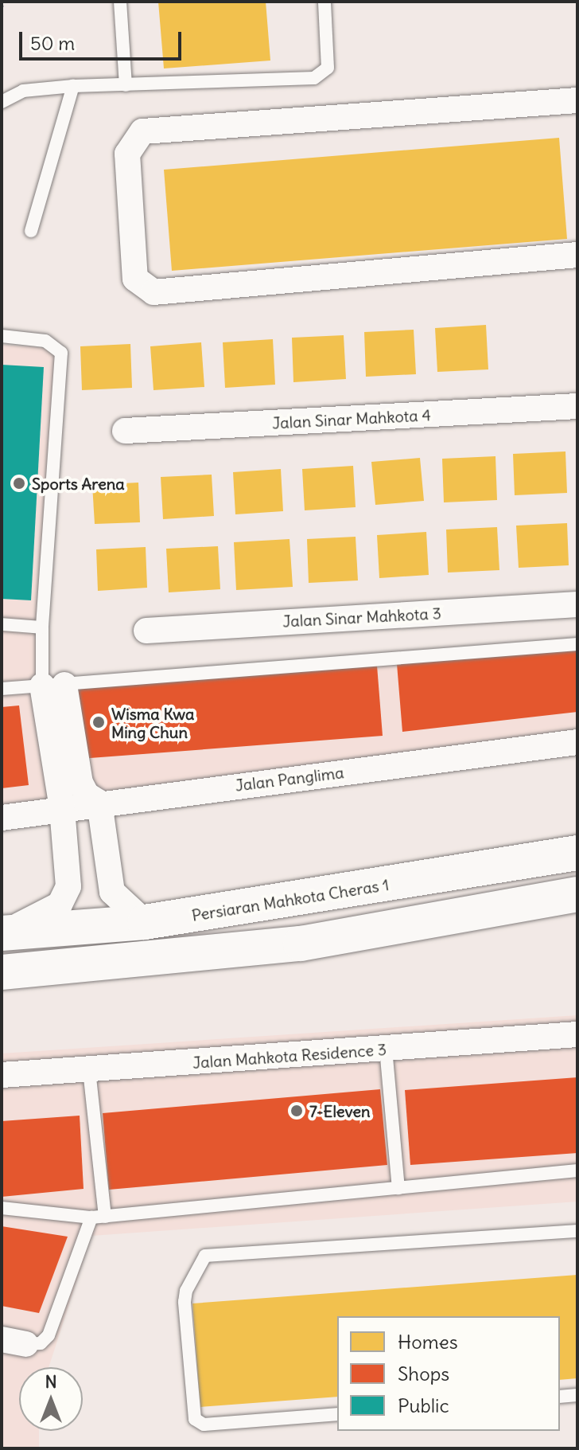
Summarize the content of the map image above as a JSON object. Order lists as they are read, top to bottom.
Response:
{
  "streets": {
    "main road": ["Persiaran Mahkota Cheras 1"],
    "street": [
      "Jalan Sinar Mahkota 4",
      "Jalan Sinar Mahkota 3",
      "Jalan Panglima",
      "Jalan Mahkota Residence 3"
    ]
  },
  "places": ["Sports Arena", "Wisma Kwa Ming Chun", "7-Eleven"],
  "legend": ["Homes", "Shops", "Public"],
  "scale_bar": "50 m",
  "north": "top"
}
